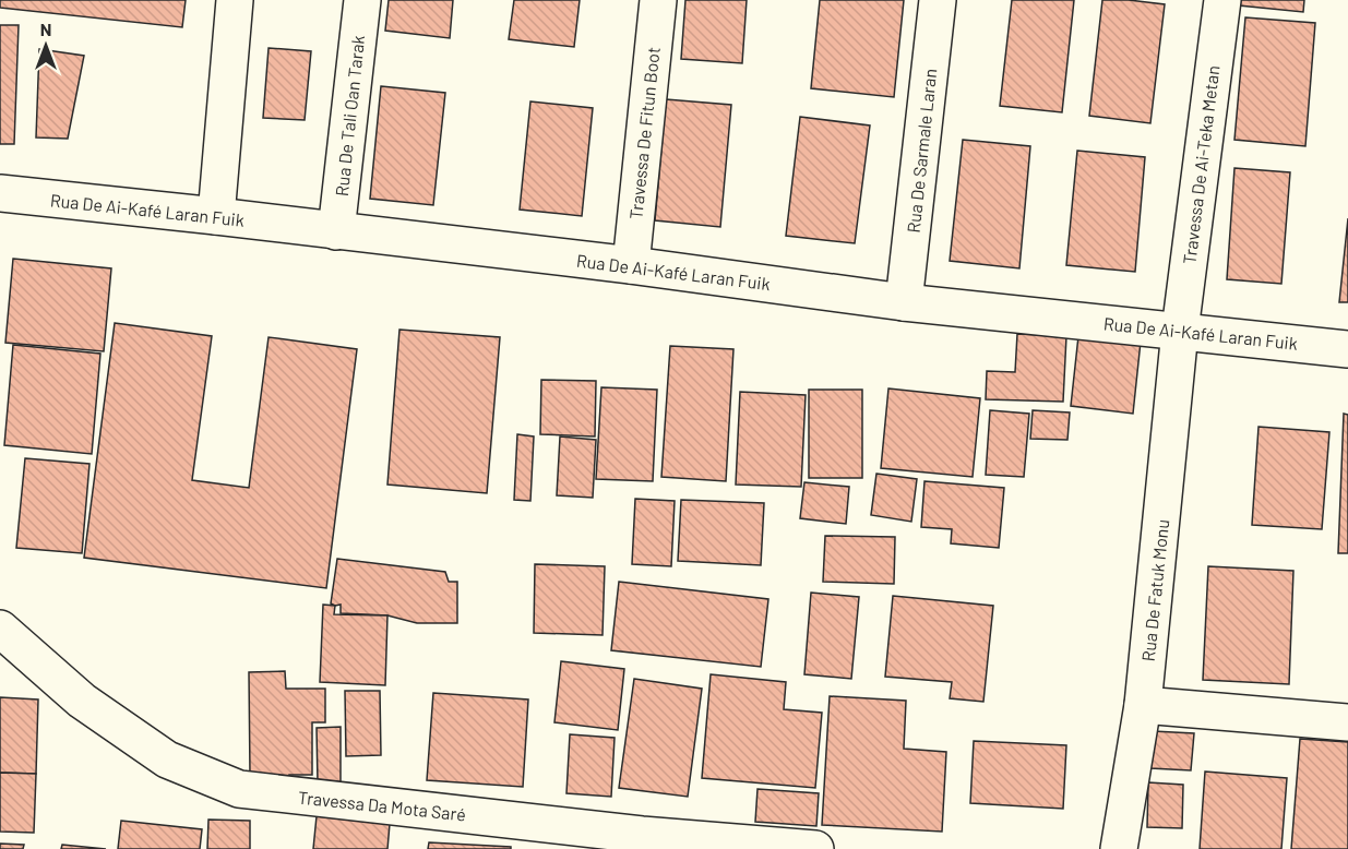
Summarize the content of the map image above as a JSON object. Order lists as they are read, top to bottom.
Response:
{
  "streets": {
    "street": [
      "Rua De Tali Oan Tarak",
      "Travessa De Fitun Boot",
      "Rua De Sarmale Laran",
      "Travessa De Ai-Teka Metan",
      "Rua De Ai-Kafé Laran Fuik",
      "Rua De Fatuk Monu",
      "Travessa Da Mota Saré"
    ]
  },
  "crossings": [
    ["Rua De Tali Oan Tarak", "Rua De Ai-Kafé Laran Fuik"],
    ["Travessa De Fitun Boot", "Rua De Ai-Kafé Laran Fuik"],
    ["Rua De Sarmale Laran", "Rua De Ai-Kafé Laran Fuik"],
    ["Travessa De Ai-Teka Metan", "Rua De Ai-Kafé Laran Fuik"],
    ["Travessa De Ai-Teka Metan", "Rua De Fatuk Monu"],
    ["Rua De Ai-Kafé Laran Fuik", "Rua De Fatuk Monu"]
  ],
  "north": "top"
}
